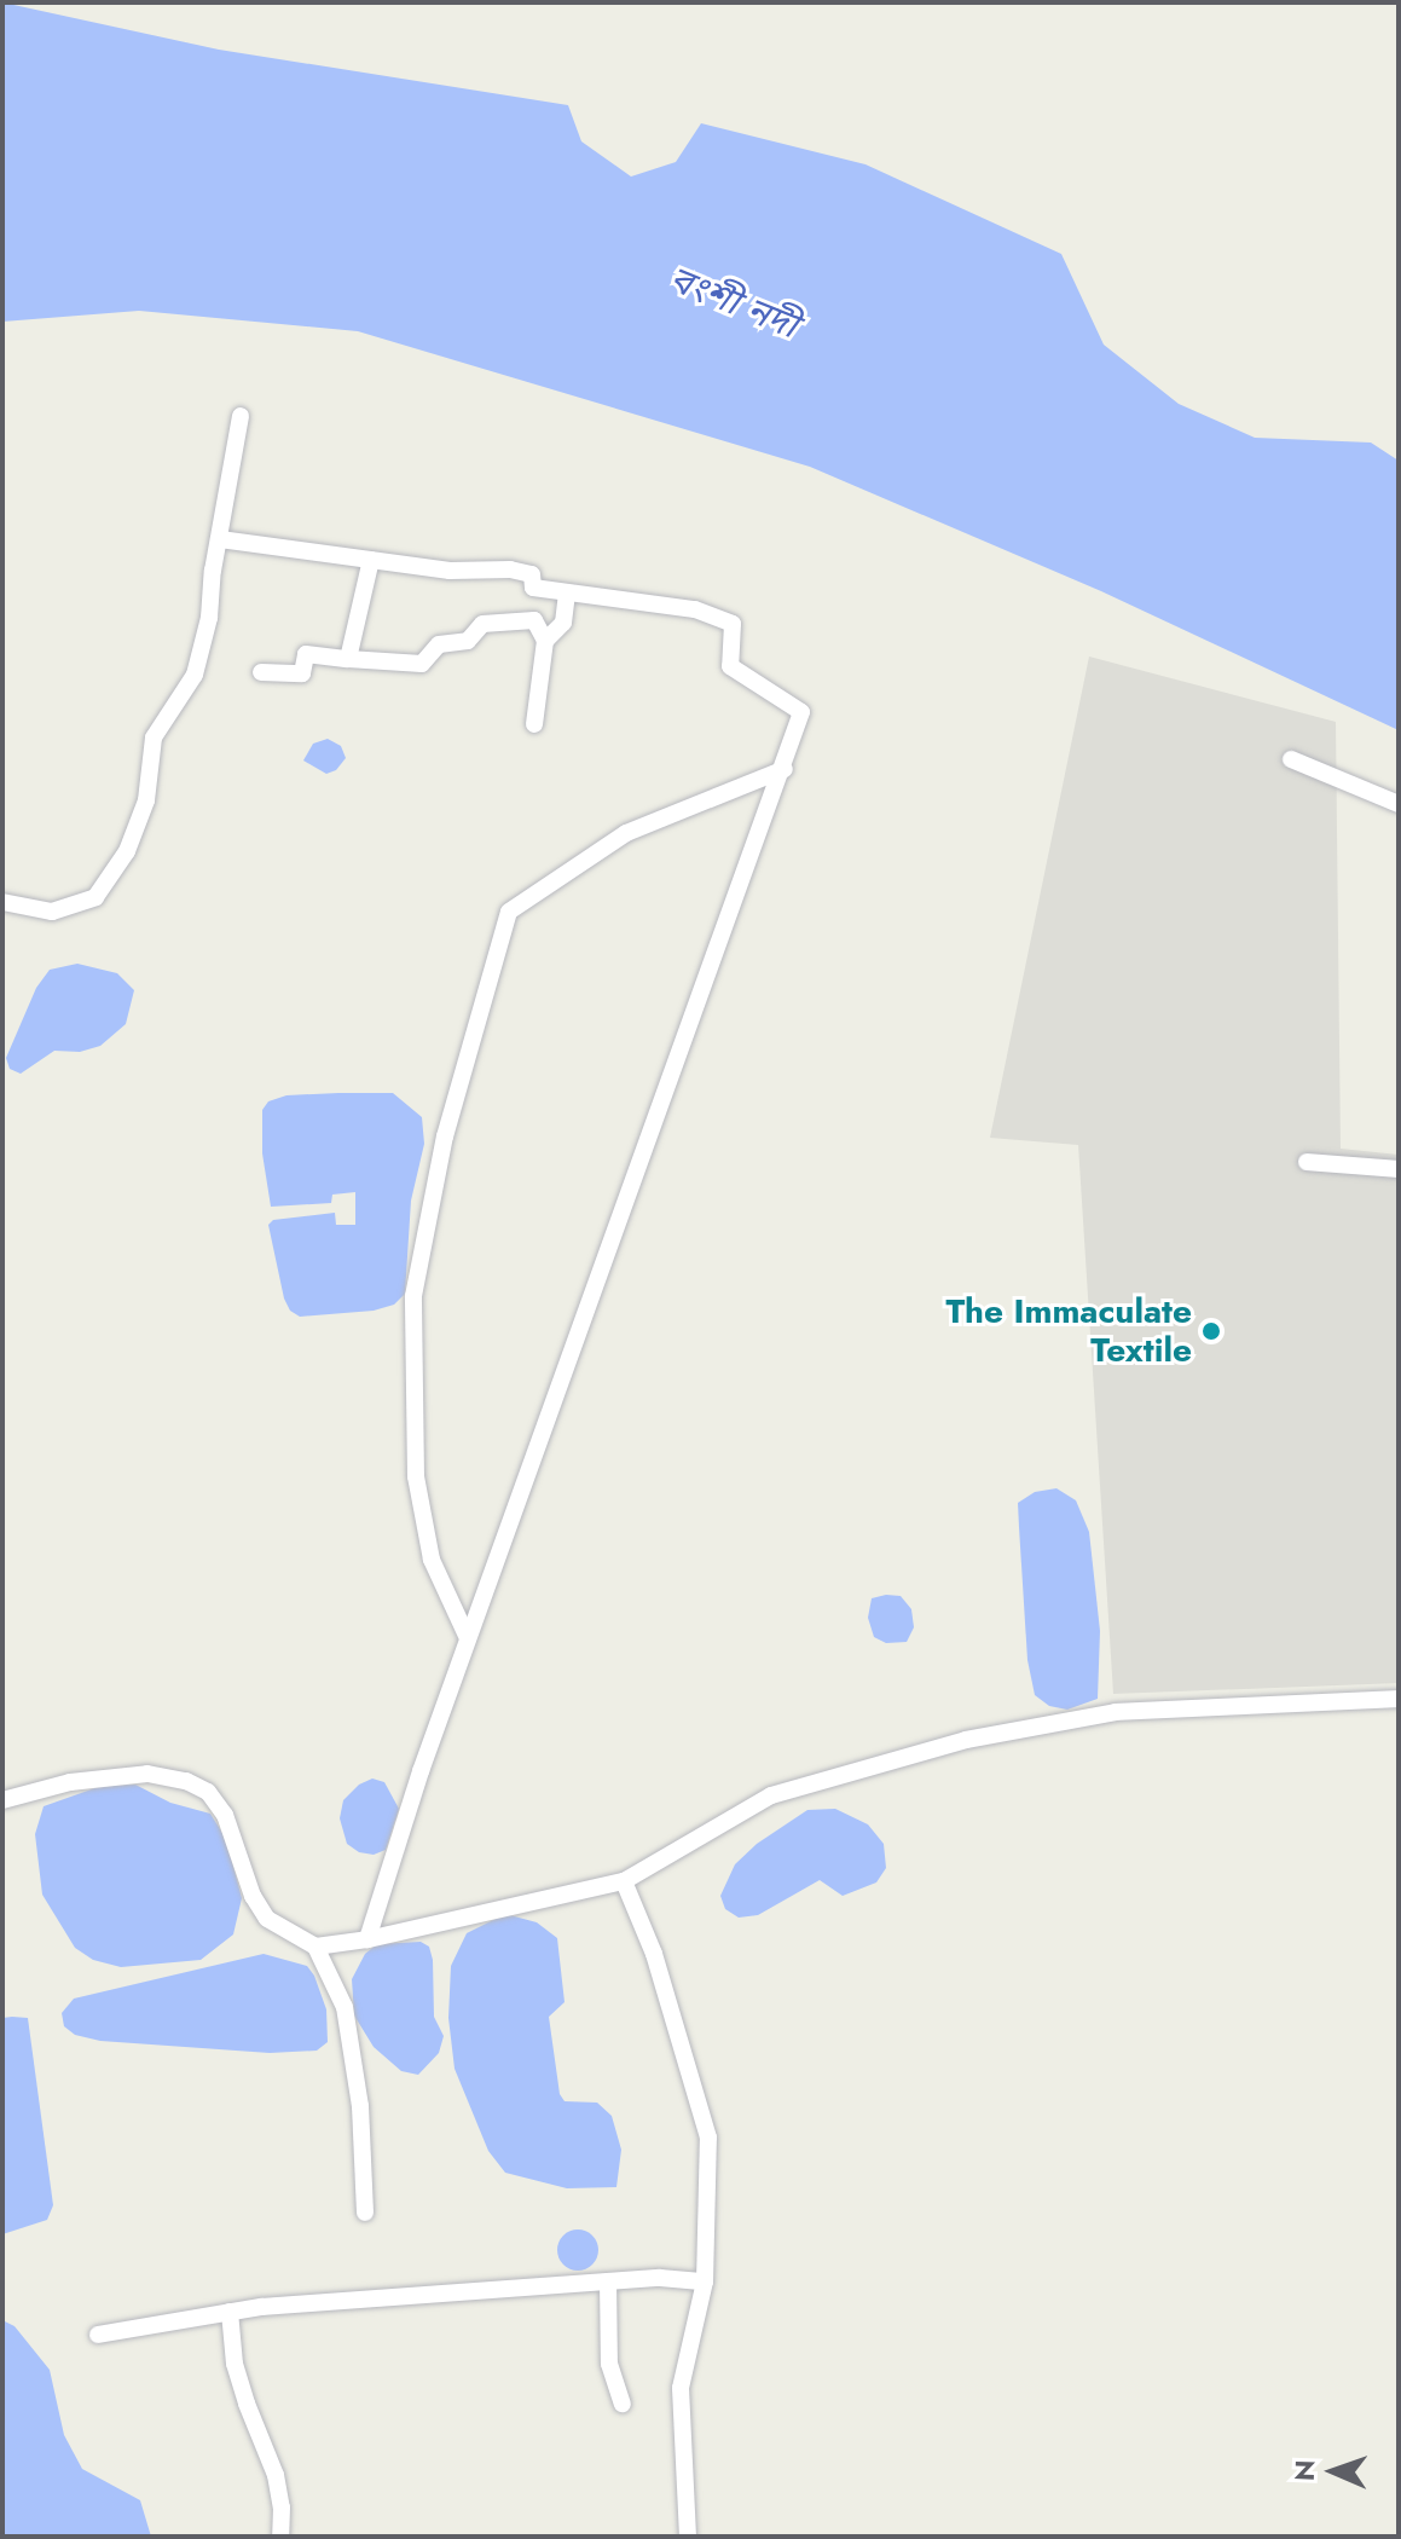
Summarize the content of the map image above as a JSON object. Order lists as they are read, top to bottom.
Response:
{
  "water": ["বংশী নদী"],
  "places": ["The Immaculate Textile"],
  "north": "left"
}
